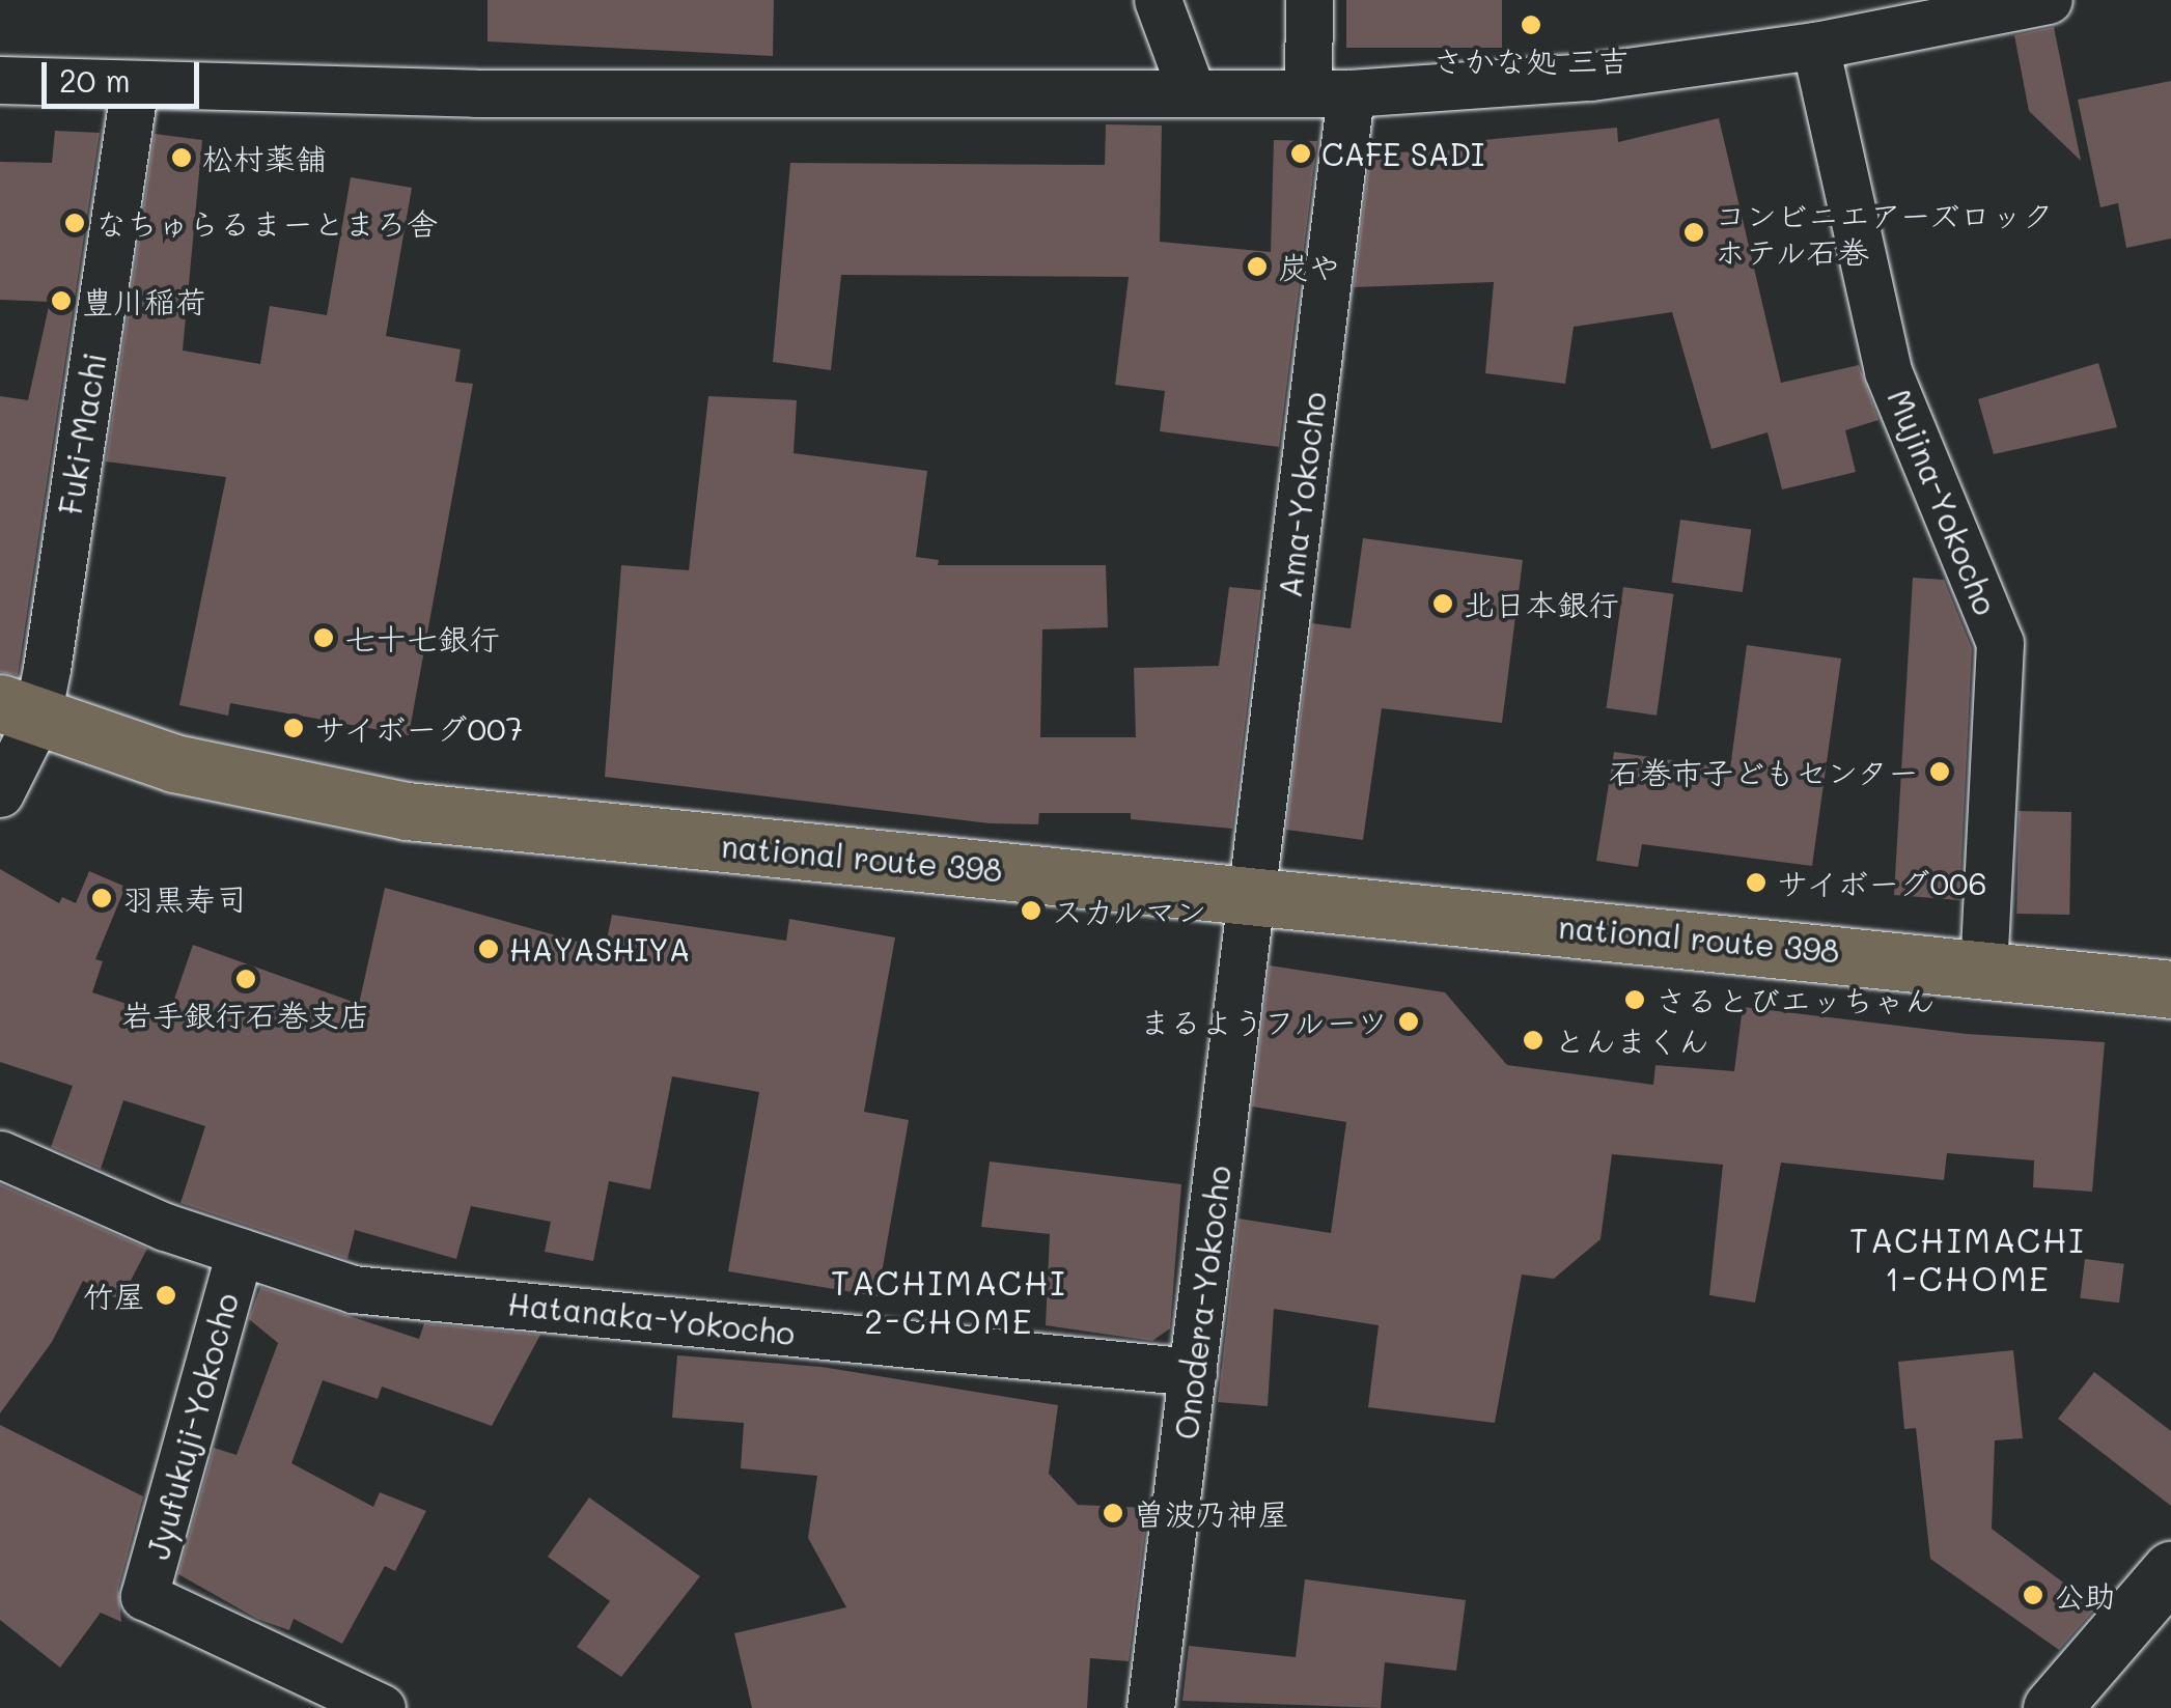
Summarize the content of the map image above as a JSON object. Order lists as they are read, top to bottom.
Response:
{
  "streets": {
    "highway": ["national route 398"],
    "street": [
      "Fuki-Machi",
      "Ama-Yokocho",
      "Mujina-Yokocho",
      "Onodera-Yokocho",
      "Hatanaka-Yokocho",
      "Jyufukuji-Yokocho"
    ]
  },
  "crossings": [
    ["Fuki-Machi", "national route 398"],
    ["Ama-Yokocho", "national route 398"],
    ["Ama-Yokocho", "Onodera-Yokocho"],
    ["Mujina-Yokocho", "national route 398"],
    ["national route 398", "Onodera-Yokocho"],
    ["Onodera-Yokocho", "Hatanaka-Yokocho"],
    ["Hatanaka-Yokocho", "Jyufukuji-Yokocho"]
  ],
  "districts": ["TACHIMACHI 1-CHOME", "TACHIMACHI 2-CHOME"],
  "places": [
    "さかな処 三吉",
    "CAFE SADI",
    "松村薬舗",
    "なちゅらるまーとまろ舎",
    "コンビニエアーズロック ホテル石巻",
    "炭や",
    "豊川稲荷",
    "北日本銀行",
    "七十七銀行",
    "サイボーグ007",
    "石巻市子どもセンター",
    "サイボーグ006",
    "羽黒寿司",
    "スカルマン",
    "HAYASHIYA",
    "岩手銀行石巻支店",
    "さるとびエッちゃん",
    "まるようフルーツ",
    "とんまくん",
    "竹屋",
    "曽波乃神屋",
    "公助"
  ],
  "scale_bar": "20 m"
}
